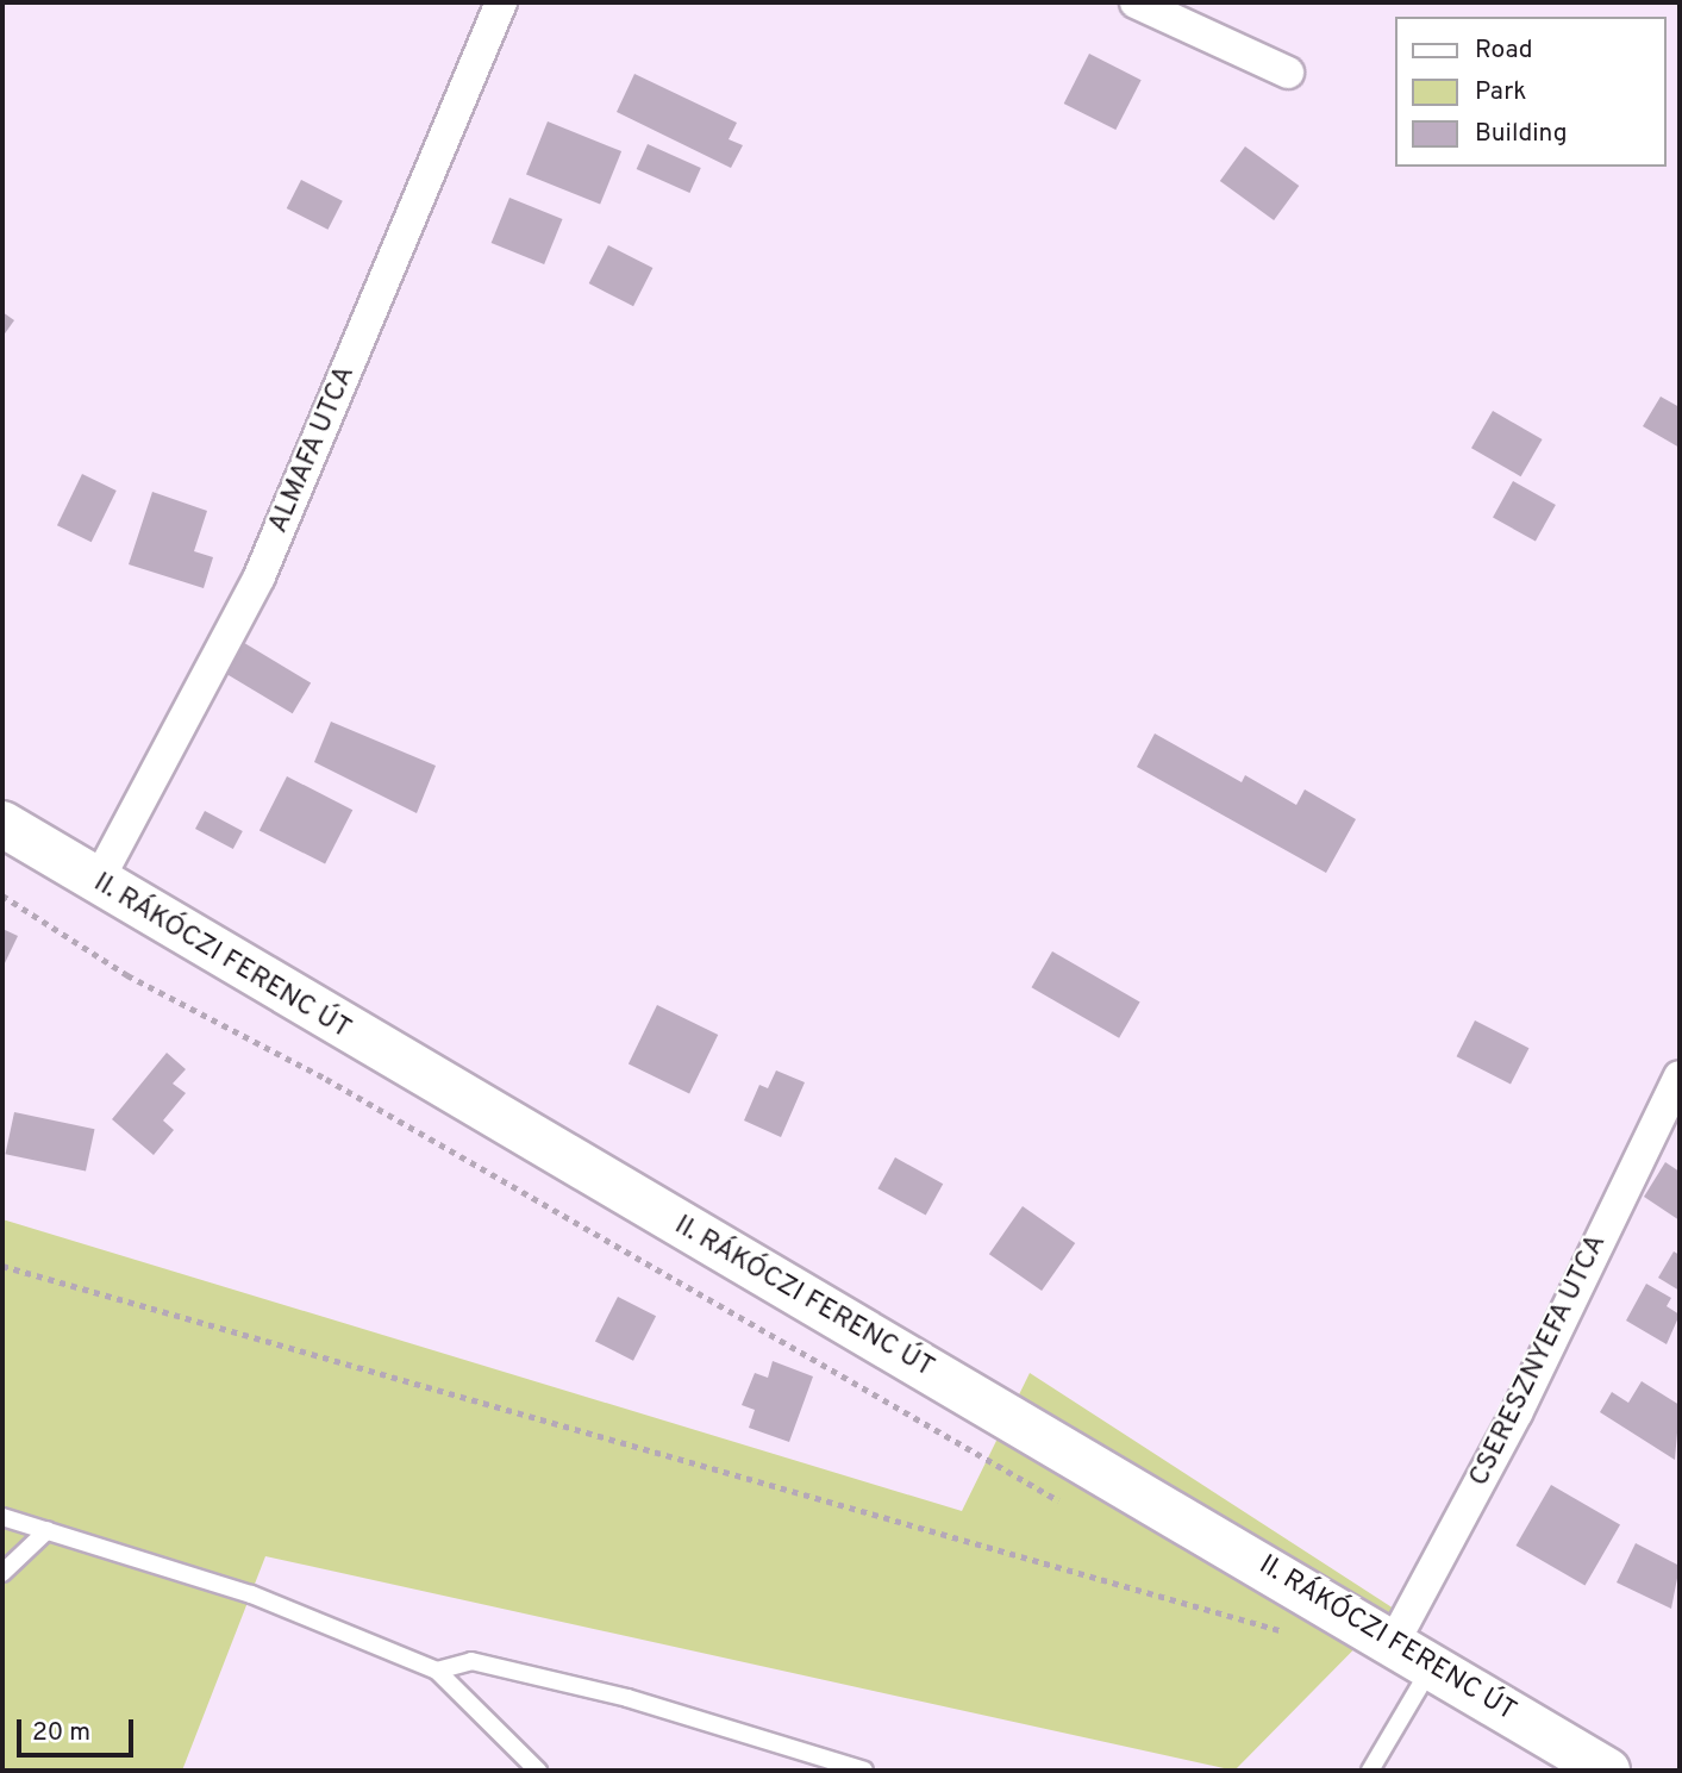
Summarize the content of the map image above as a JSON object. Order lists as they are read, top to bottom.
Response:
{
  "streets": {
    "main road": ["II. RÁKÓCZI FERENC ÚT"],
    "street": ["ALMAFA UTCA", "CSERESZNYEFA UTCA"]
  },
  "crossings": [
    ["ALMAFA UTCA", "II. RÁKÓCZI FERENC ÚT"],
    ["II. RÁKÓCZI FERENC ÚT", "CSERESZNYEFA UTCA"]
  ],
  "legend": ["Road", "Park", "Building"],
  "scale_bar": "20 m"
}
